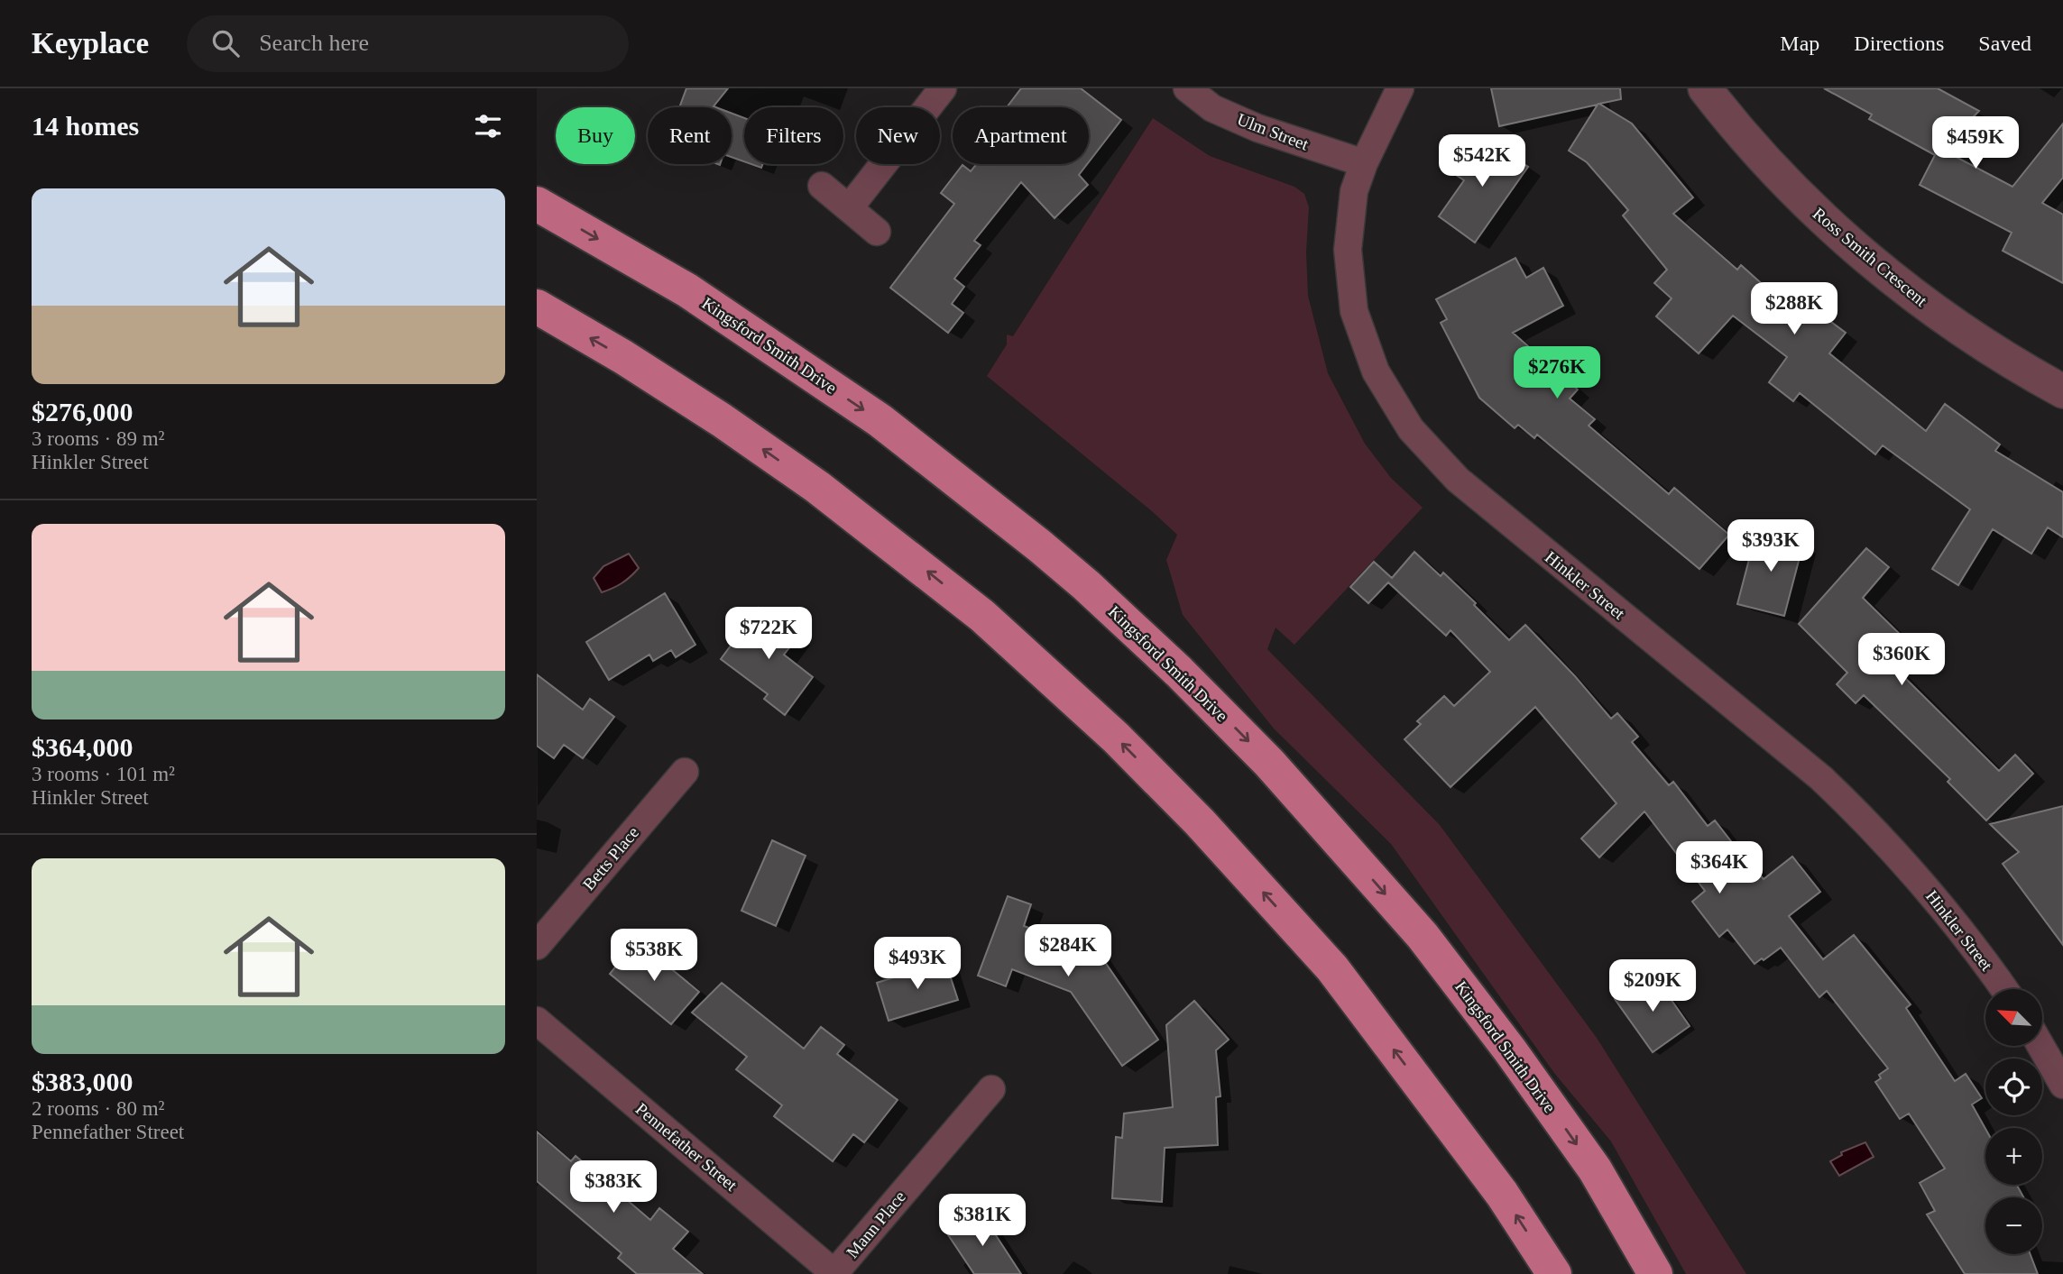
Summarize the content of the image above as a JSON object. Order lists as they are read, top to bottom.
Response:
{
  "streets": {
    "main road": ["Kingsford Smith Drive"],
    "street": [
      "Ulm Street",
      "Ross Smith Crescent",
      "Hinkler Street",
      "Betts Place",
      "Pennefather Street",
      "Mann Place"
    ]
  },
  "crossings": [
    ["Ulm Street", "Hinkler Street"],
    ["Pennefather Street", "Mann Place"]
  ],
  "north": "top left",
  "page": {
    "header": "Keyplace",
    "search": "Search here",
    "nav": ["Map", "Directions", "Saved"],
    "heading": "14 homes",
    "chip": [
      "Buy",
      "Rent",
      "Filters",
      "New",
      "Apartment"
    ],
    "price": [
      "$459K",
      "$542K",
      "$288K",
      "$276K",
      "$393K",
      "$722K",
      "$360K",
      "$364K",
      "$284K",
      "$538K",
      "$493K",
      "$209K",
      "$383K",
      "$381K"
    ],
    "list": [
      {
        "name": "$276,000",
        "note": "3 rooms · 89 m² · Hinkler Street"
      },
      {
        "name": "$364,000",
        "note": "3 rooms · 101 m² · Hinkler Street"
      },
      {
        "name": "$383,000",
        "note": "2 rooms · 80 m² · Pennefather Street"
      }
    ],
    "map_buttons": ["+", "−"]
  }
}
